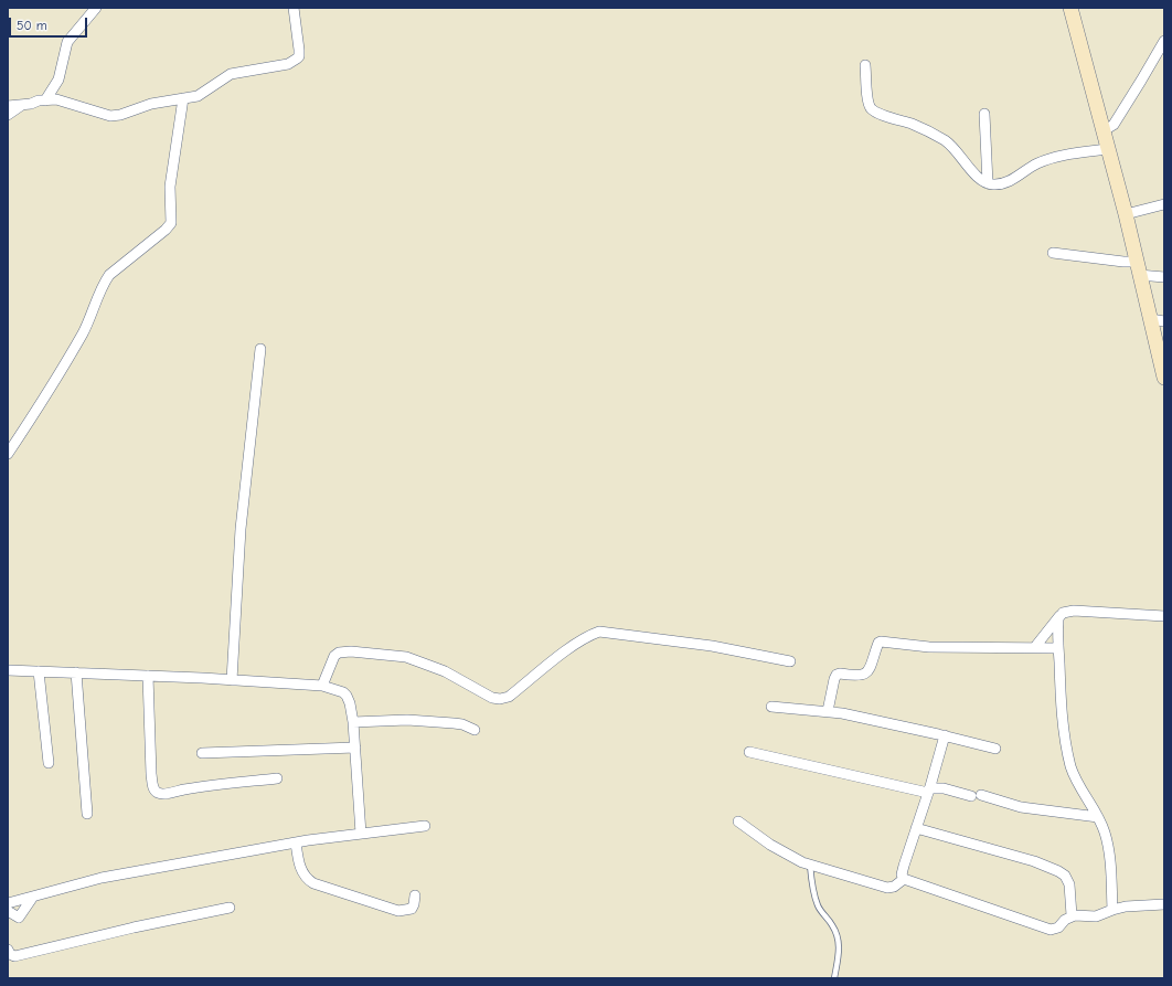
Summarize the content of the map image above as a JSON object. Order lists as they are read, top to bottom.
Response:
{
  "scale_bar": "50 m"
}
